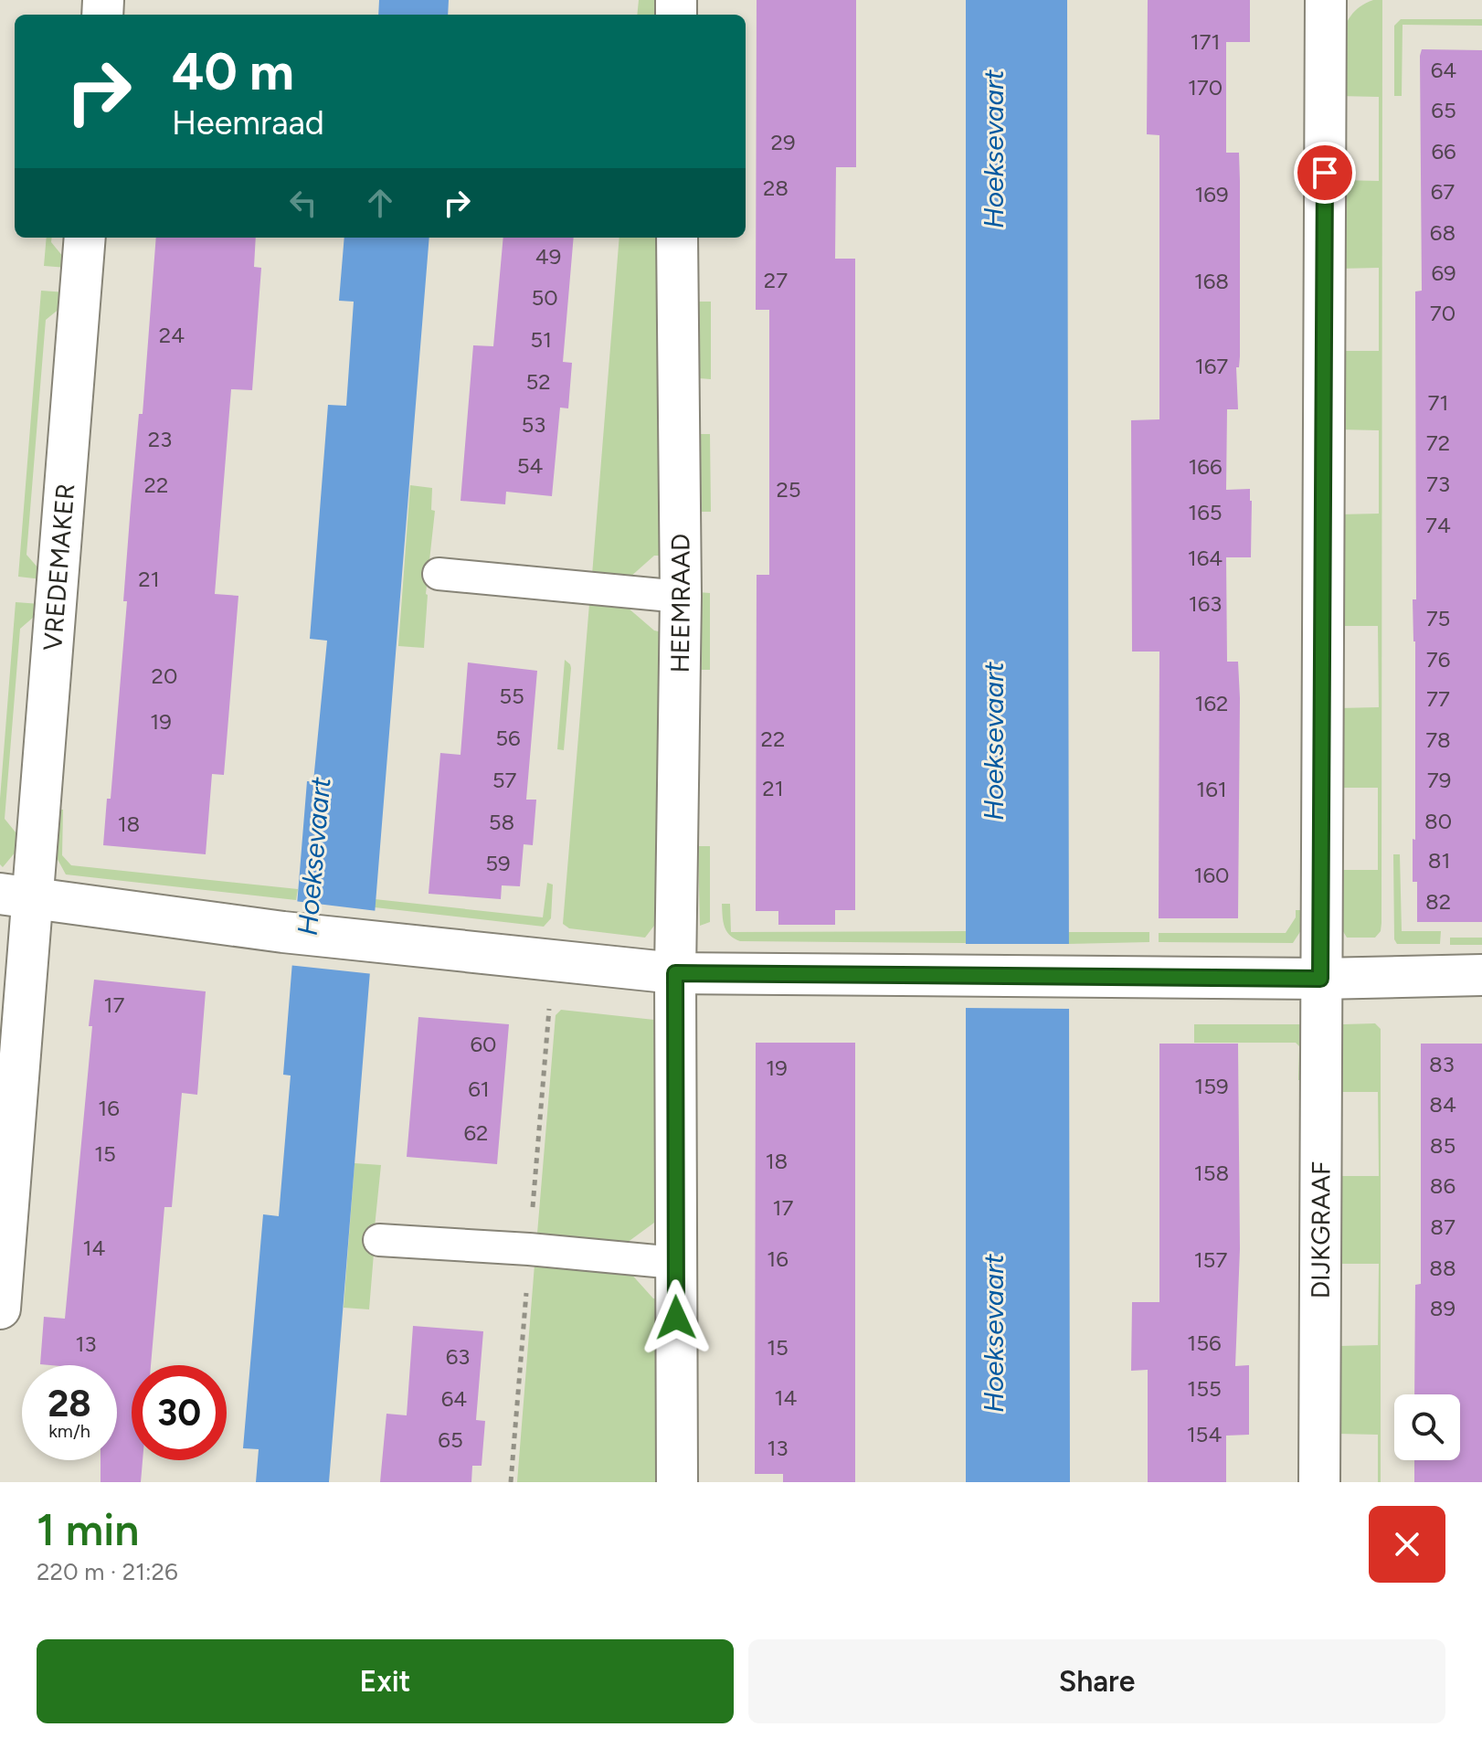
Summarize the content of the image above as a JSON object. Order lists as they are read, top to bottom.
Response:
{
  "streets": {
    "street": ["VREDEMAKER", "HEEMRAAD", "DIJKGRAAF"]
  },
  "water": ["Hoeksevaart"],
  "house_numbers": [
    "171",
    "64",
    "170",
    "65",
    "29",
    "66",
    "28",
    "67",
    "169",
    "68",
    "49",
    "69",
    "27",
    "168",
    "50",
    "70",
    "24",
    "51",
    "167",
    "52",
    "71",
    "53",
    "23",
    "72",
    "54",
    "166",
    "73",
    "22",
    "25",
    "165",
    "74",
    "164",
    "21",
    "163",
    "75",
    "76",
    "20",
    "55",
    "77",
    "162",
    "19",
    "56",
    "22",
    "78",
    "57",
    "79",
    "21",
    "161",
    "80",
    "58",
    "18",
    "81",
    "59",
    "160",
    "82",
    "17",
    "60",
    "83",
    "19",
    "159",
    "61",
    "84",
    "16",
    "62",
    "85",
    "15",
    "18",
    "158",
    "86",
    "17",
    "87",
    "14",
    "16",
    "157",
    "88",
    "89",
    "156",
    "13",
    "15",
    "63",
    "155",
    "14",
    "64",
    "154",
    "65",
    "13"
  ],
  "page": {
    "turn": ["40 m", "Heemraad"],
    "speed": "28 km/h",
    "limit": "30",
    "heading": ["1 min", "220 m · 21:26"],
    "buttons": ["Exit", "Share"]
  }
}
